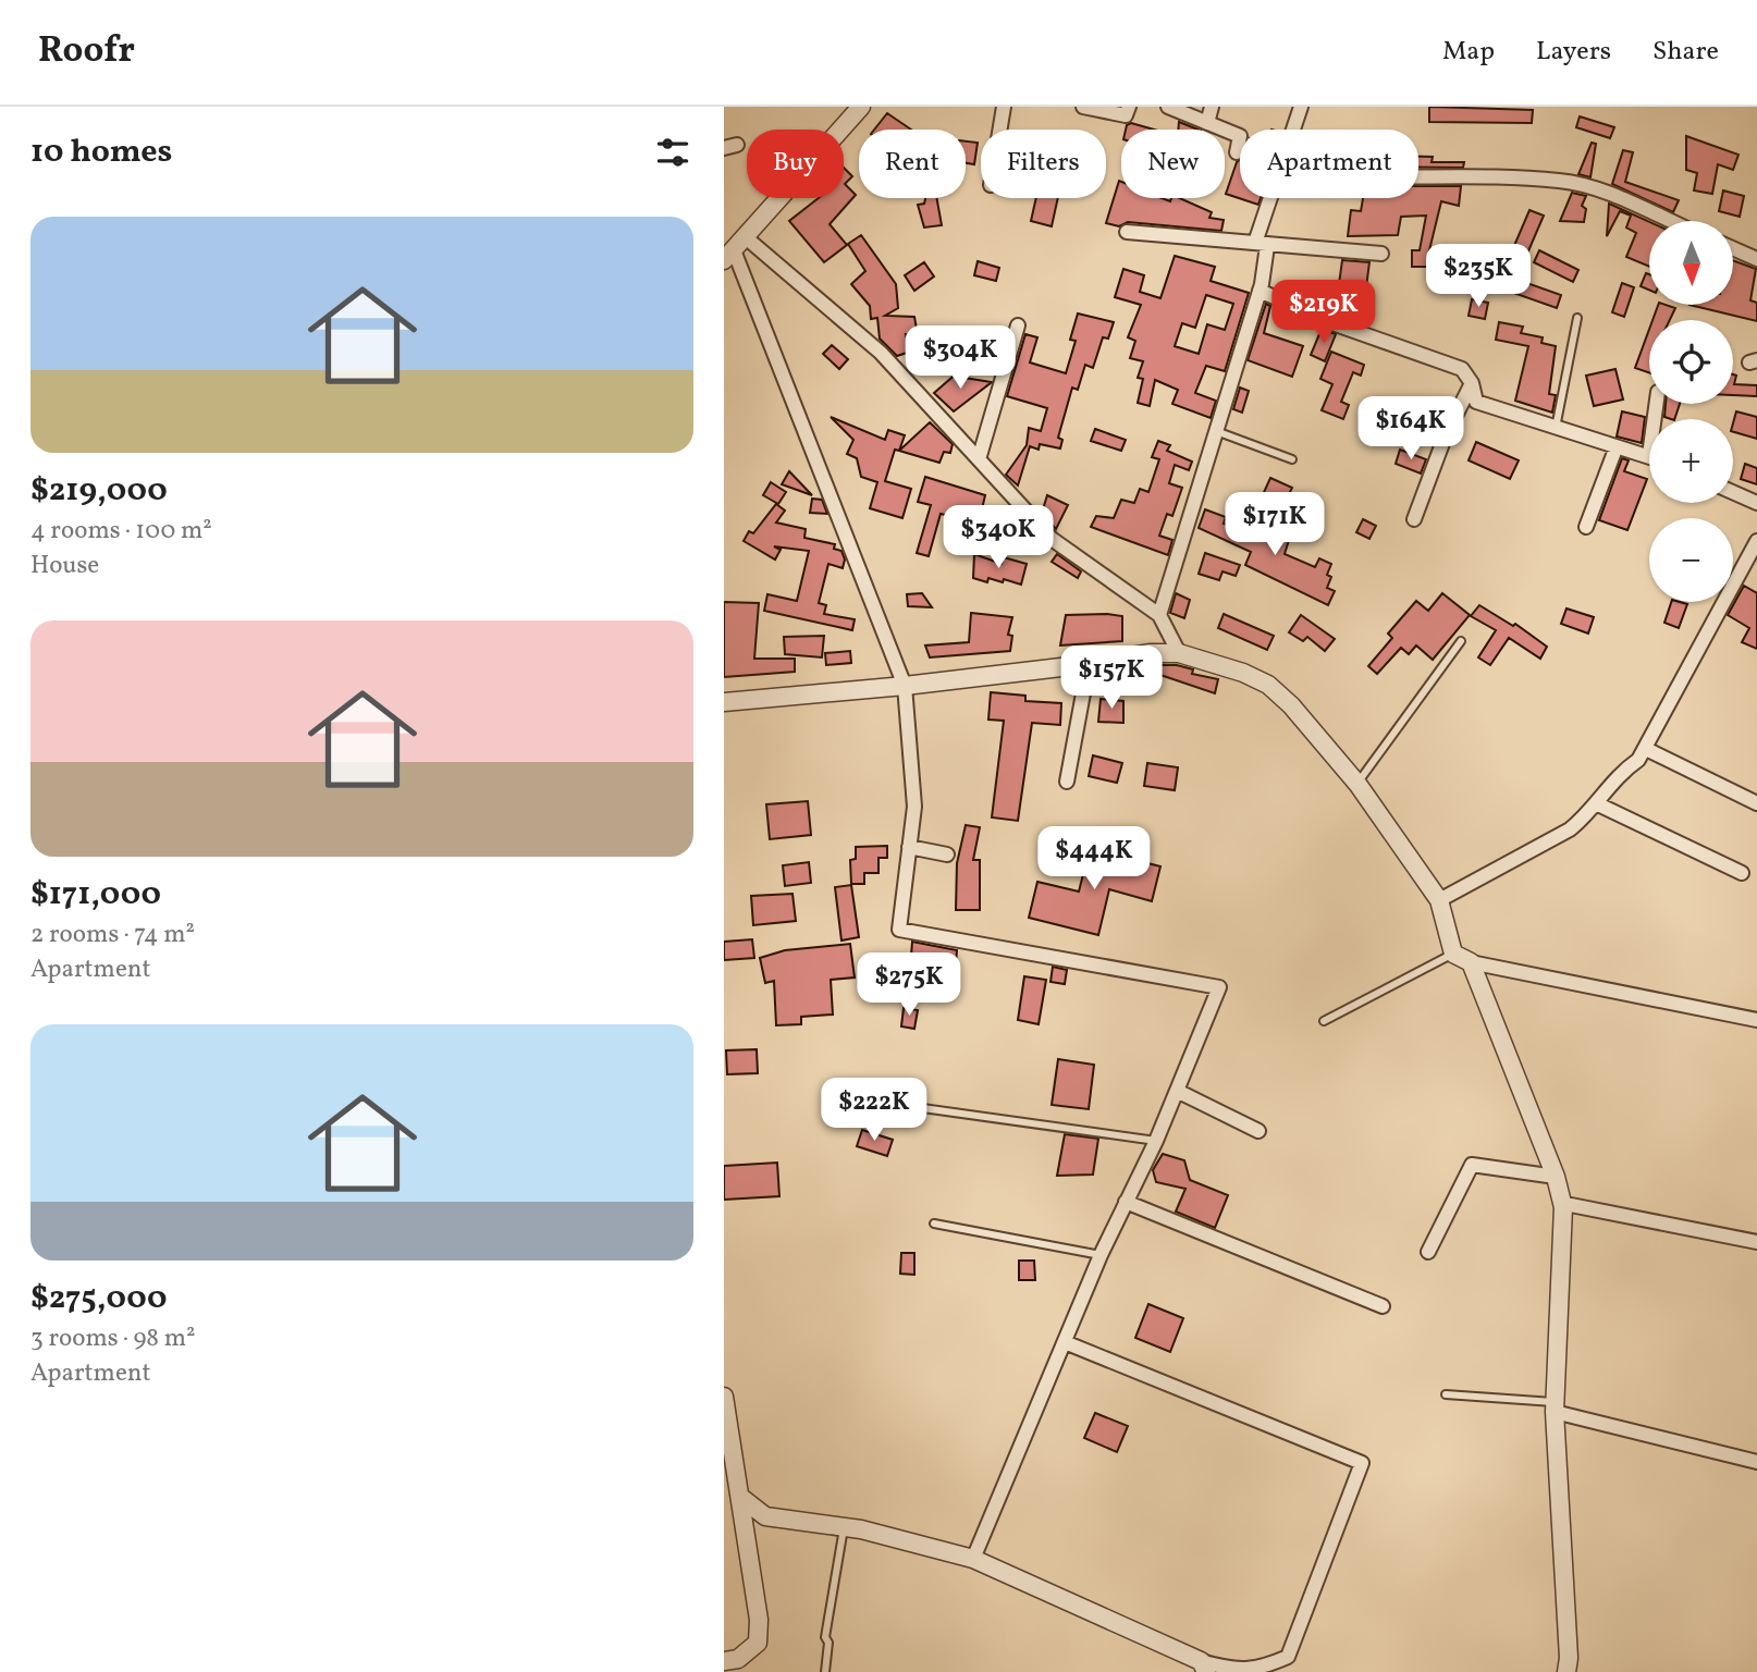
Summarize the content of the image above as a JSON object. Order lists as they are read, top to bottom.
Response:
{
  "north": "bottom",
  "page": {
    "header": "Roofr",
    "nav": ["Map", "Layers", "Share"],
    "heading": "10 homes",
    "chip": [
      "Buy",
      "Rent",
      "Filters",
      "New",
      "Apartment"
    ],
    "list": [
      {
        "name": "$219,000",
        "note": "4 rooms · 100 m² · House"
      },
      {
        "name": "$171,000",
        "note": "2 rooms · 74 m² · Apartment"
      },
      {
        "name": "$275,000",
        "note": "3 rooms · 98 m² · Apartment"
      }
    ],
    "map_buttons": ["+", "−"],
    "price": [
      "$235K",
      "$219K",
      "$304K",
      "$164K",
      "$171K",
      "$340K",
      "$157K",
      "$444K",
      "$275K",
      "$222K"
    ]
  }
}
